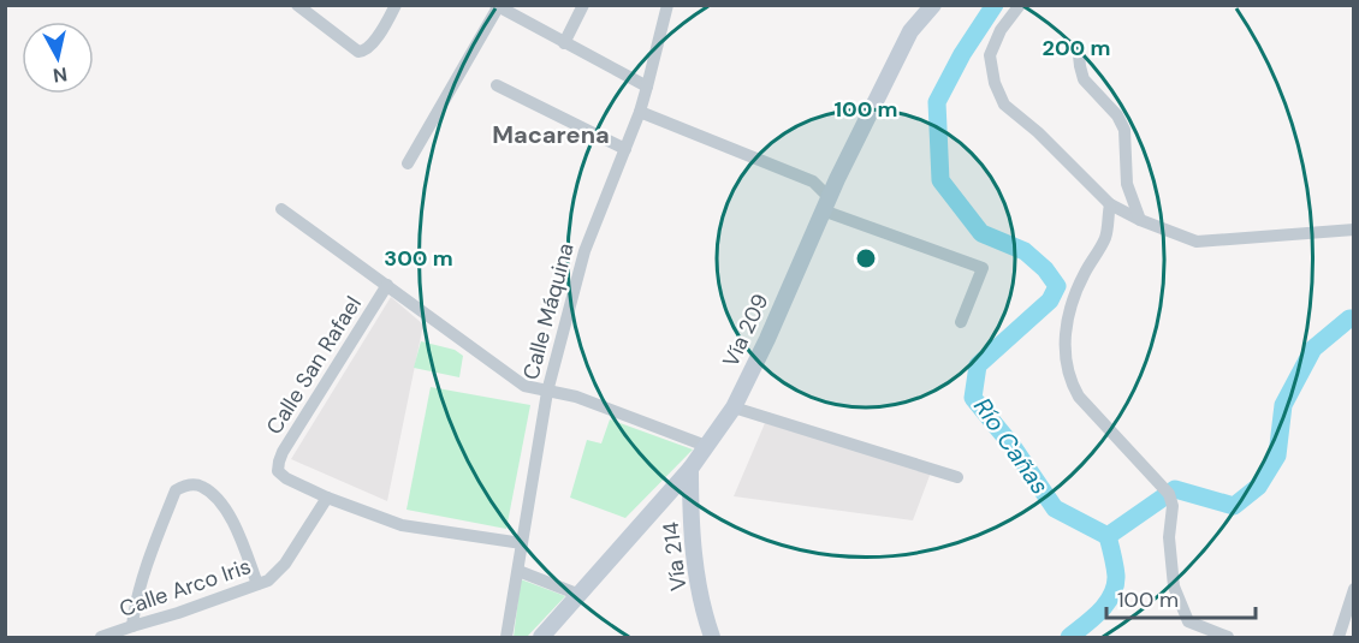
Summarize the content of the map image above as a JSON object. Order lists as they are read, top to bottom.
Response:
{
  "streets": {
    "main road": ["Vía 209", "Vía 214"],
    "street": ["Calle Máquina", "Calle San Rafael", "Calle Arco Iris"]
  },
  "crossings": [
    ["Calle Máquina", "Calle San Rafael"],
    ["Vía 209", "Vía 214"],
    ["Calle San Rafael", "Calle Arco Iris"]
  ],
  "districts": ["Macarena"],
  "water": ["Río Cañas"],
  "scale_bar": "100 m",
  "north": "bottom",
  "rings": ["200 m", "100 m", "300 m"]
}
